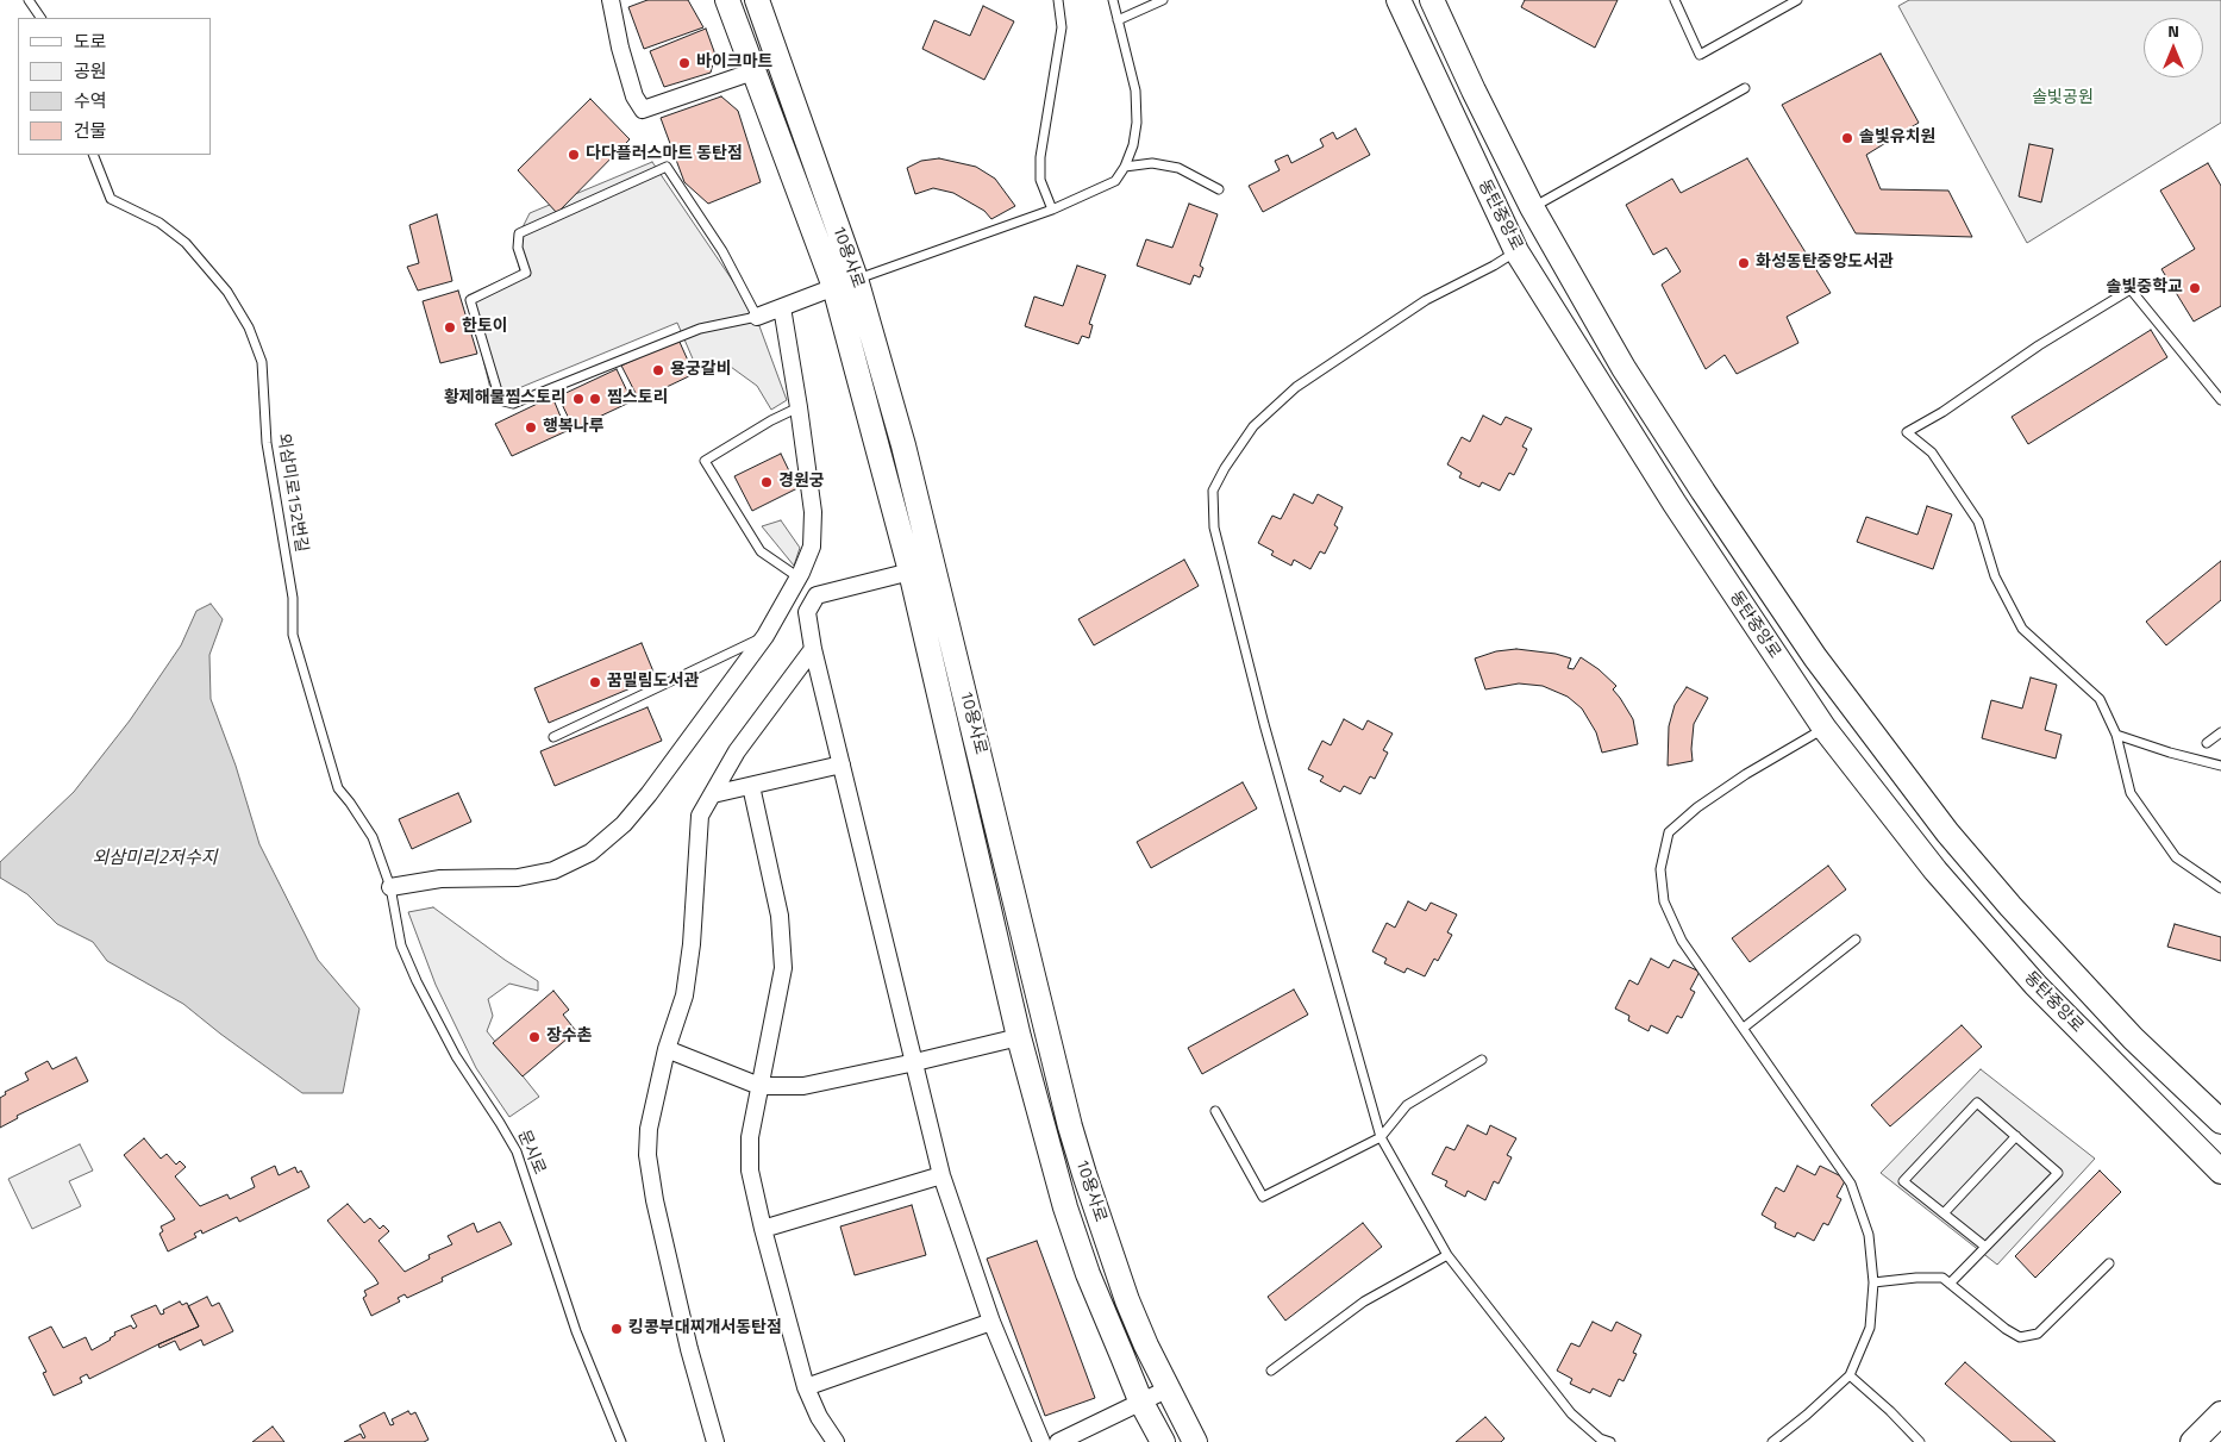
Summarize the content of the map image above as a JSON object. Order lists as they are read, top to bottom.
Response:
{
  "streets": {
    "street": ["동탄중앙로", "10용사로"],
    "lane": ["외삼미로152번길", "문시로"]
  },
  "crossings": [
    ["외삼미로152번길", "문시로"]
  ],
  "water": ["외삼미리2저수지"],
  "parks": ["솔빛공원"],
  "places": [
    "바이크마트",
    "솔빛유치원",
    "다다플러스마트 동탄점",
    "화성동탄중앙도서관",
    "솔빛중학교",
    "한토이",
    "용궁갈비",
    "황제해물찜스토리",
    "찜스토리",
    "행복나루",
    "경원궁",
    "꿈밀림도서관",
    "장수촌",
    "킹콩부대찌개서동탄점"
  ],
  "legend": [
    "도로",
    "공원",
    "수역",
    "건물"
  ],
  "north": "top"
}
